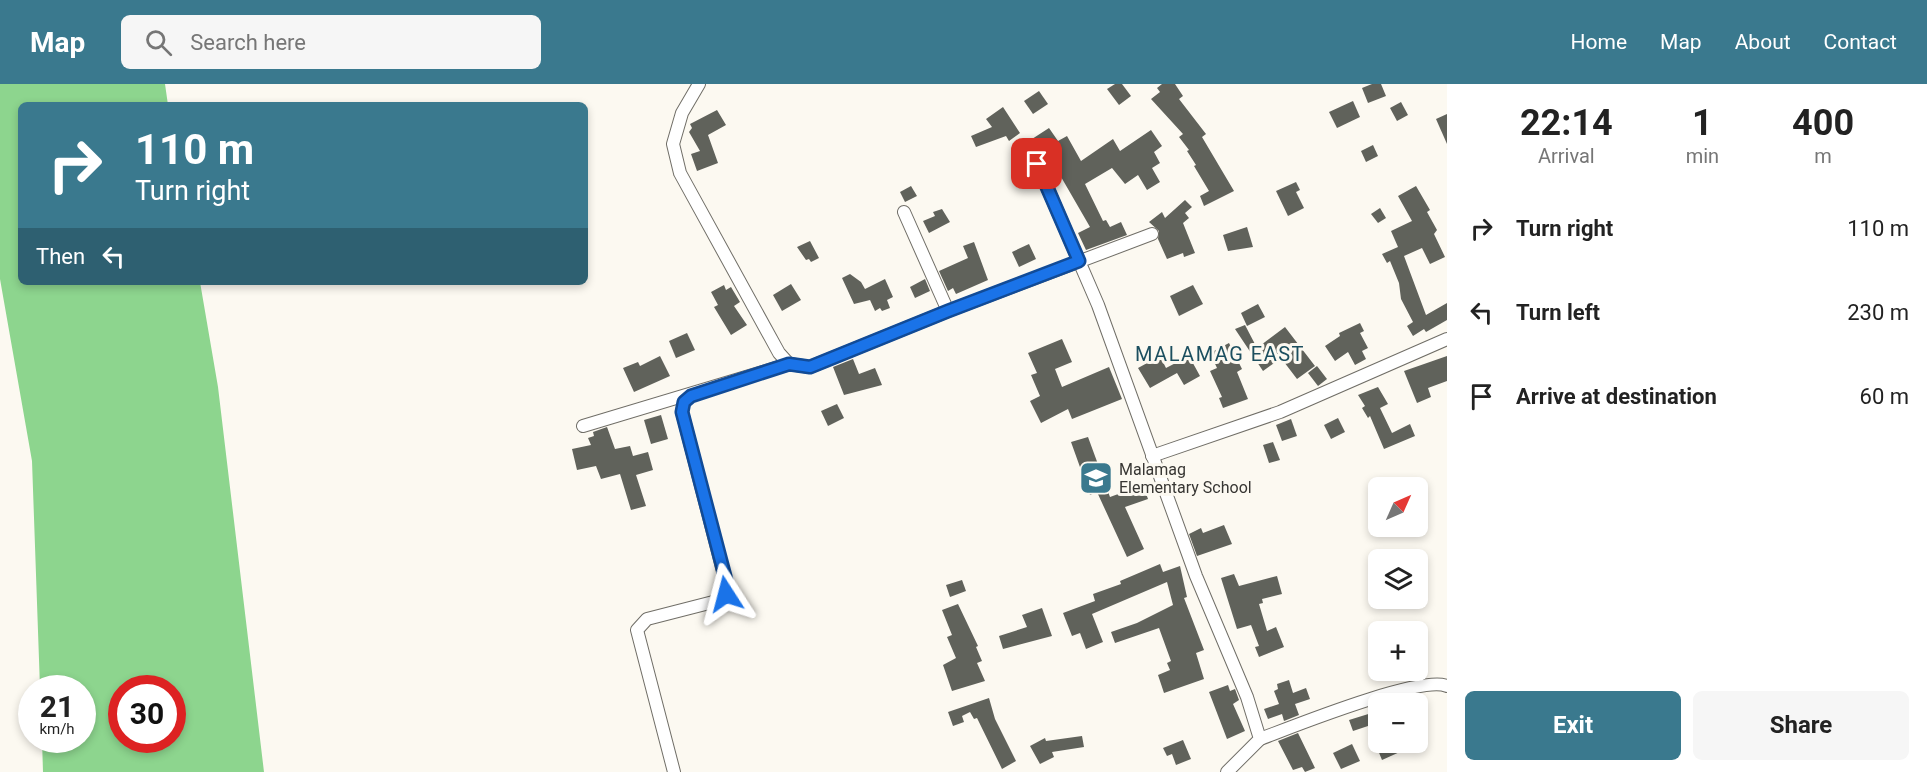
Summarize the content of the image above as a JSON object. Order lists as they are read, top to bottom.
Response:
{
  "districts": ["MALAMAG EAST"],
  "places": {
    "school or university": ["Malamag Elementary School"]
  },
  "north": "top right",
  "page": {
    "header": "Map",
    "search": "Search here",
    "nav": [
      "Home",
      "Map",
      "About",
      "Contact"
    ],
    "eta": [
      "22:14",
      "Arrival",
      "1",
      "min",
      "400",
      "m"
    ],
    "turn": ["110 m", "Turn right"],
    "list": [
      {
        "name": "Turn right",
        "value": "110 m"
      },
      {
        "name": "Turn left",
        "value": "230 m"
      },
      {
        "name": "Arrive at destination",
        "value": "60 m"
      }
    ],
    "then": "Then",
    "map_buttons": ["+", "−"],
    "speed": "21 km/h",
    "limit": "30",
    "buttons": ["Exit", "Share"]
  }
}
